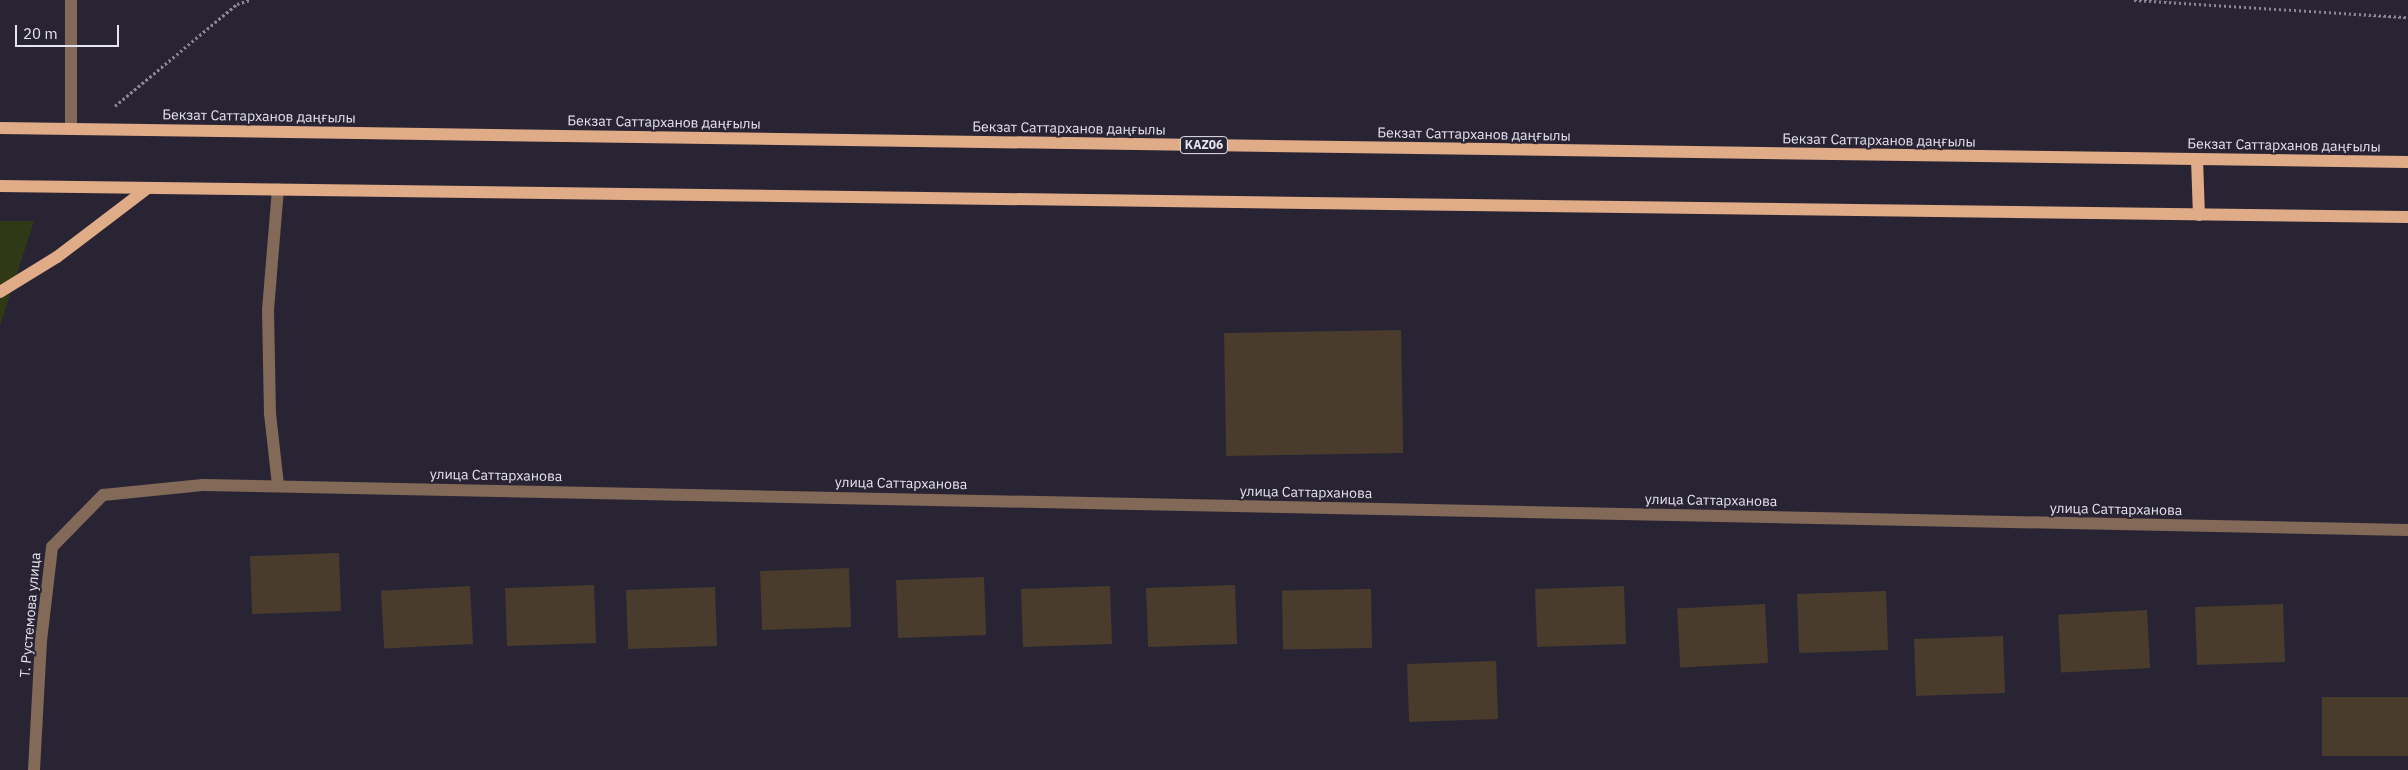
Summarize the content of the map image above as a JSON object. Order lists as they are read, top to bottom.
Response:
{
  "streets": {
    "main road": ["Бекзат Саттарханов даңғылы", "KАZ06"],
    "street": ["улица Саттарханова", "Т. Рустемова улица"]
  },
  "crossings": [
    ["улица Саттарханова", "Т. Рустемова улица"]
  ],
  "scale_bar": "20 m"
}
